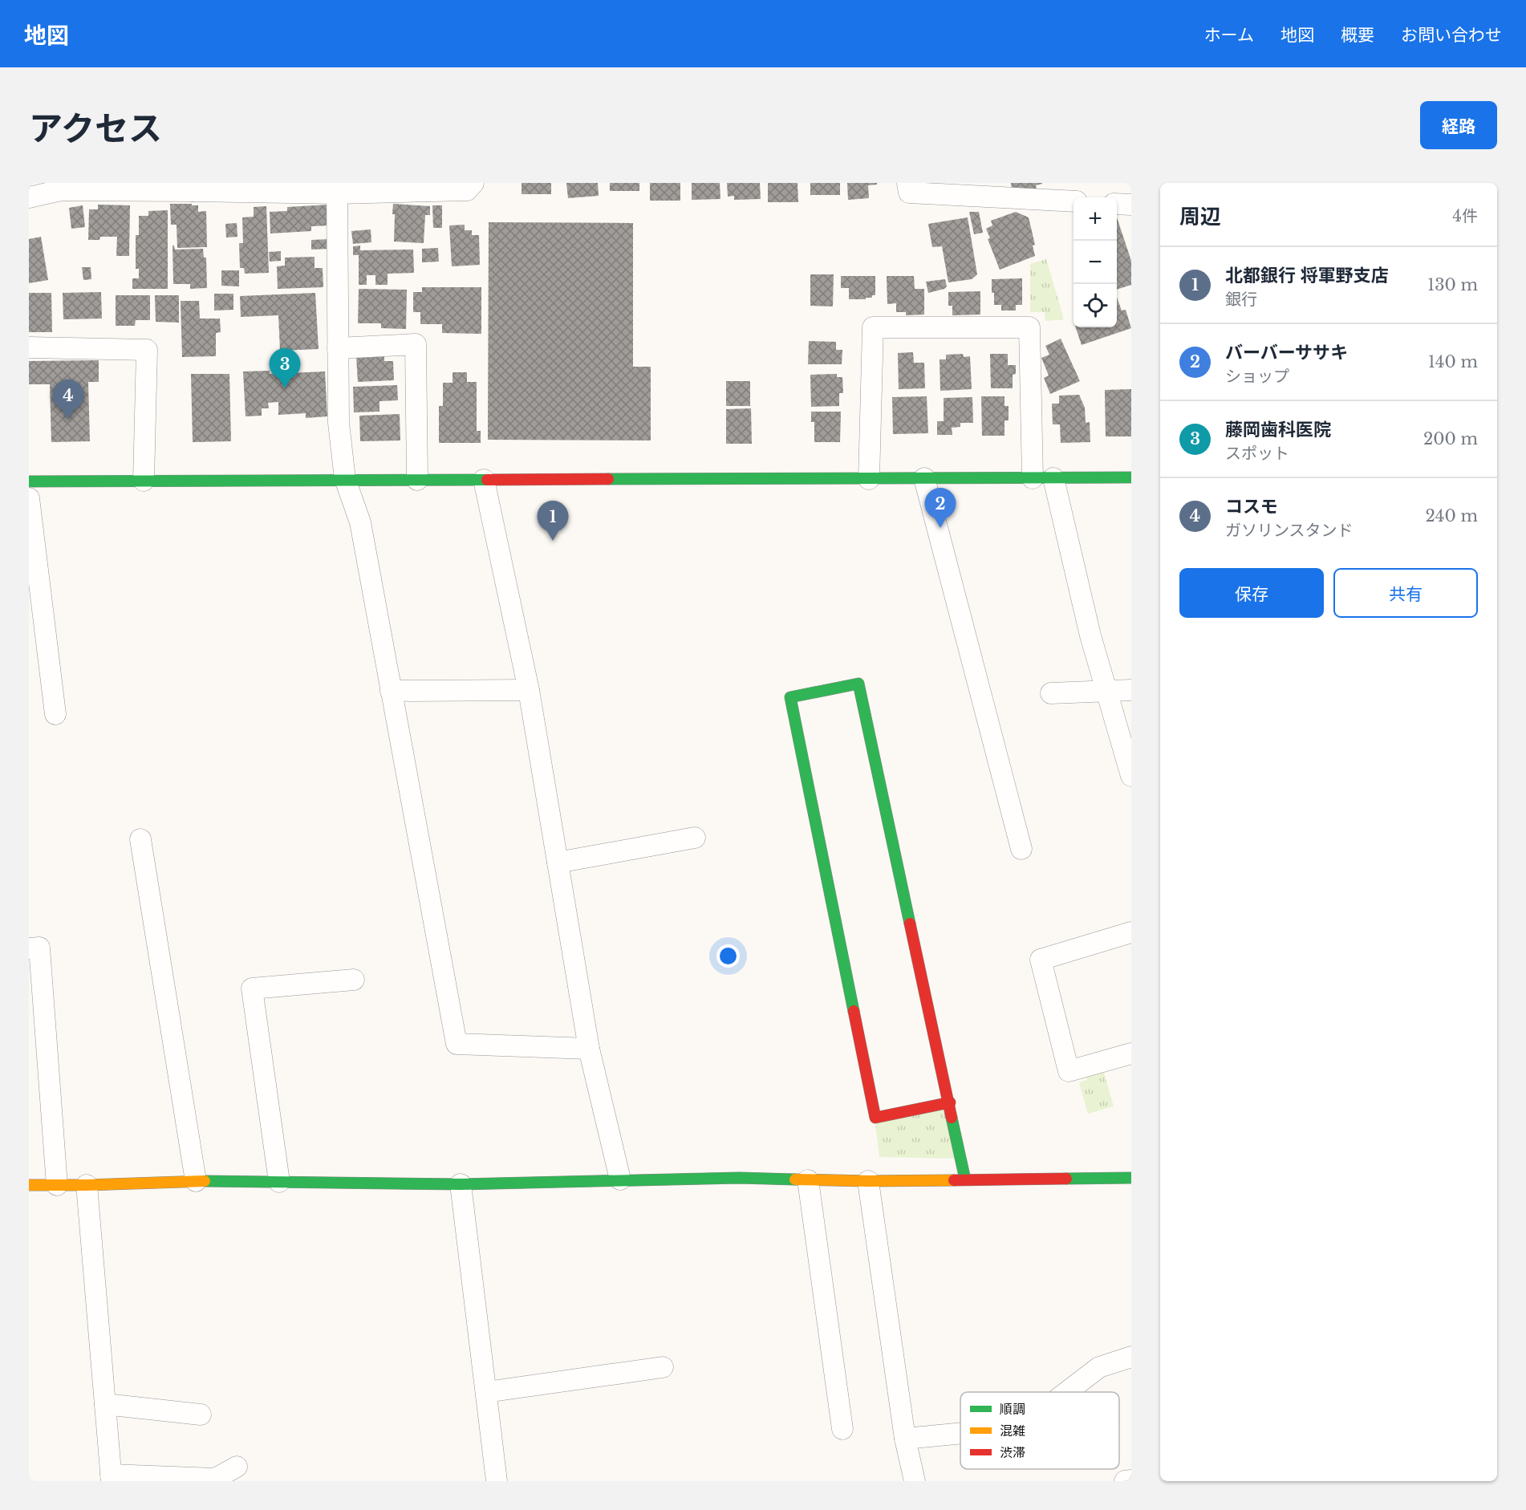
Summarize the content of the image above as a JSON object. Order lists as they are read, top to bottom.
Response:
{
  "legend": ["順調", "混雑", "渋滞"],
  "page": {
    "header": "地図",
    "nav": [
      "ホーム",
      "地図",
      "概要",
      "お問い合わせ"
    ],
    "title": "アクセス",
    "buttons": [
      "経路",
      ["保存", "共有"]
    ],
    "heading": ["周辺", "4件"],
    "map_buttons": ["+", "−"],
    "list": [
      {
        "mark": "1",
        "name": "北都銀行 将軍野支店",
        "note": "銀行",
        "value": "130 m"
      },
      {
        "mark": "2",
        "name": "バーバーササキ",
        "note": "ショップ",
        "value": "140 m"
      },
      {
        "mark": "3",
        "name": "藤岡歯科医院",
        "note": "スポット",
        "value": "200 m"
      },
      {
        "mark": "4",
        "name": "コスモ",
        "note": "ガソリンスタンド",
        "value": "240 m"
      }
    ],
    "pins": [
      "3",
      "4",
      "2",
      "1"
    ]
  }
}
